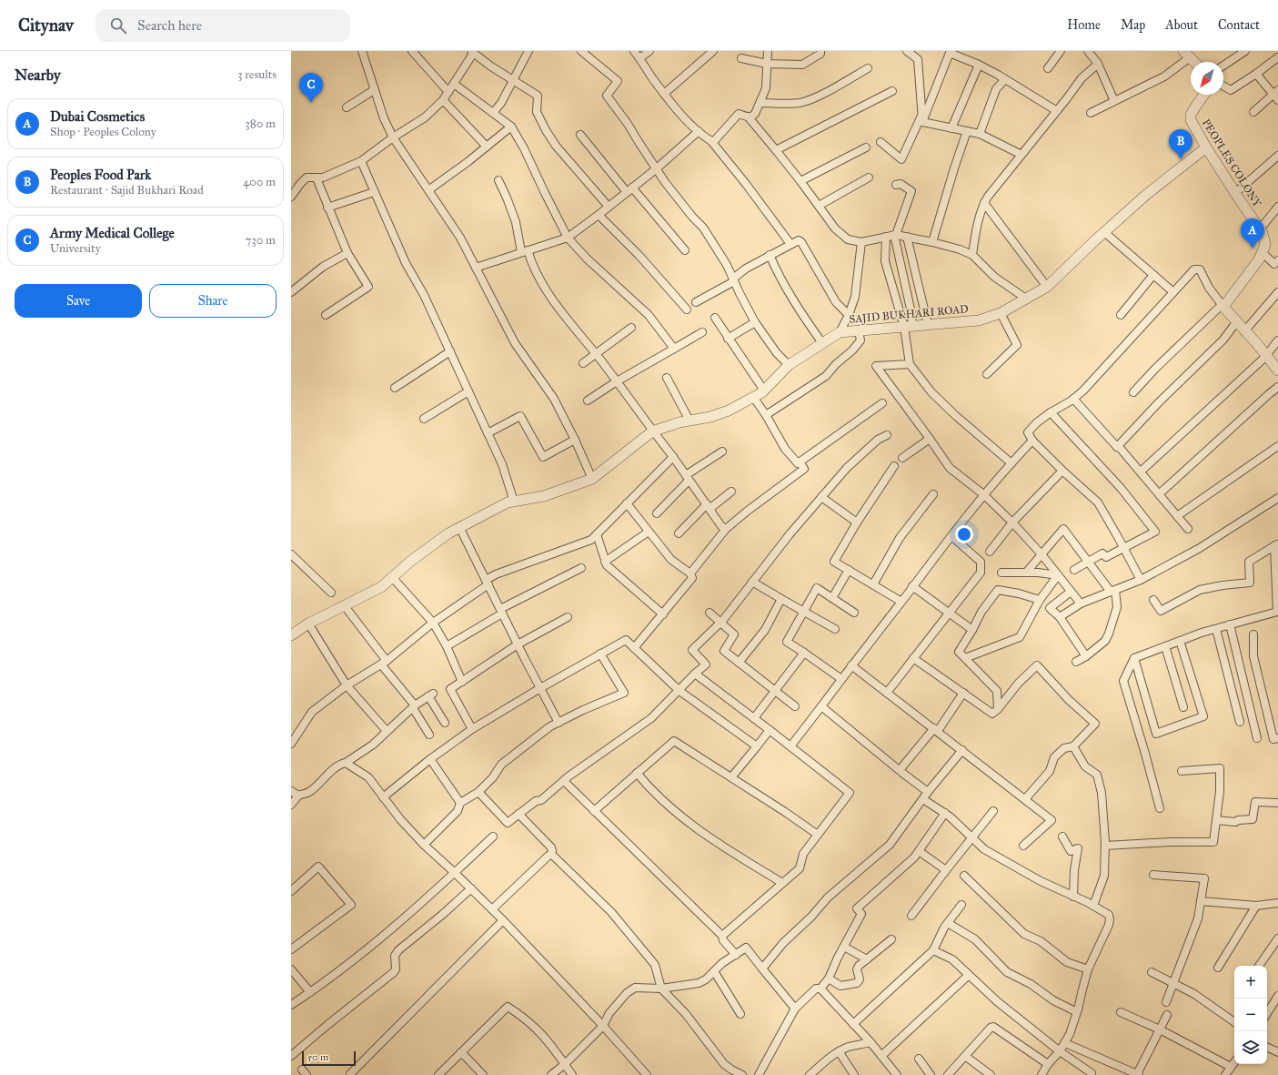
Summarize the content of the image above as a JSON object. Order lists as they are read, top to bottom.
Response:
{
  "streets": {
    "street": ["PEOPLES COLONY", "SAJID BUKHARI ROAD"]
  },
  "crossings": [
    ["PEOPLES COLONY", "SAJID BUKHARI ROAD"]
  ],
  "scale_bar": "50 m",
  "north": "bottom left",
  "page": {
    "header": "Citynav",
    "search": "Search here",
    "nav": [
      "Home",
      "Map",
      "About",
      "Contact"
    ],
    "heading": ["Nearby", "3 results"],
    "pins": ["C", "B", "A"],
    "list": [
      {
        "mark": "A",
        "name": "Dubai Cosmetics",
        "note": "Shop · Peoples Colony",
        "value": "380 m"
      },
      {
        "mark": "B",
        "name": "Peoples Food Park",
        "note": "Restaurant · Sajid Bukhari Road",
        "value": "400 m"
      },
      {
        "mark": "C",
        "name": "Army Medical College",
        "note": "University",
        "value": "730 m"
      }
    ],
    "buttons": ["Save", "Share"],
    "map_buttons": ["+", "−"],
    "scale": "50 m"
  }
}
